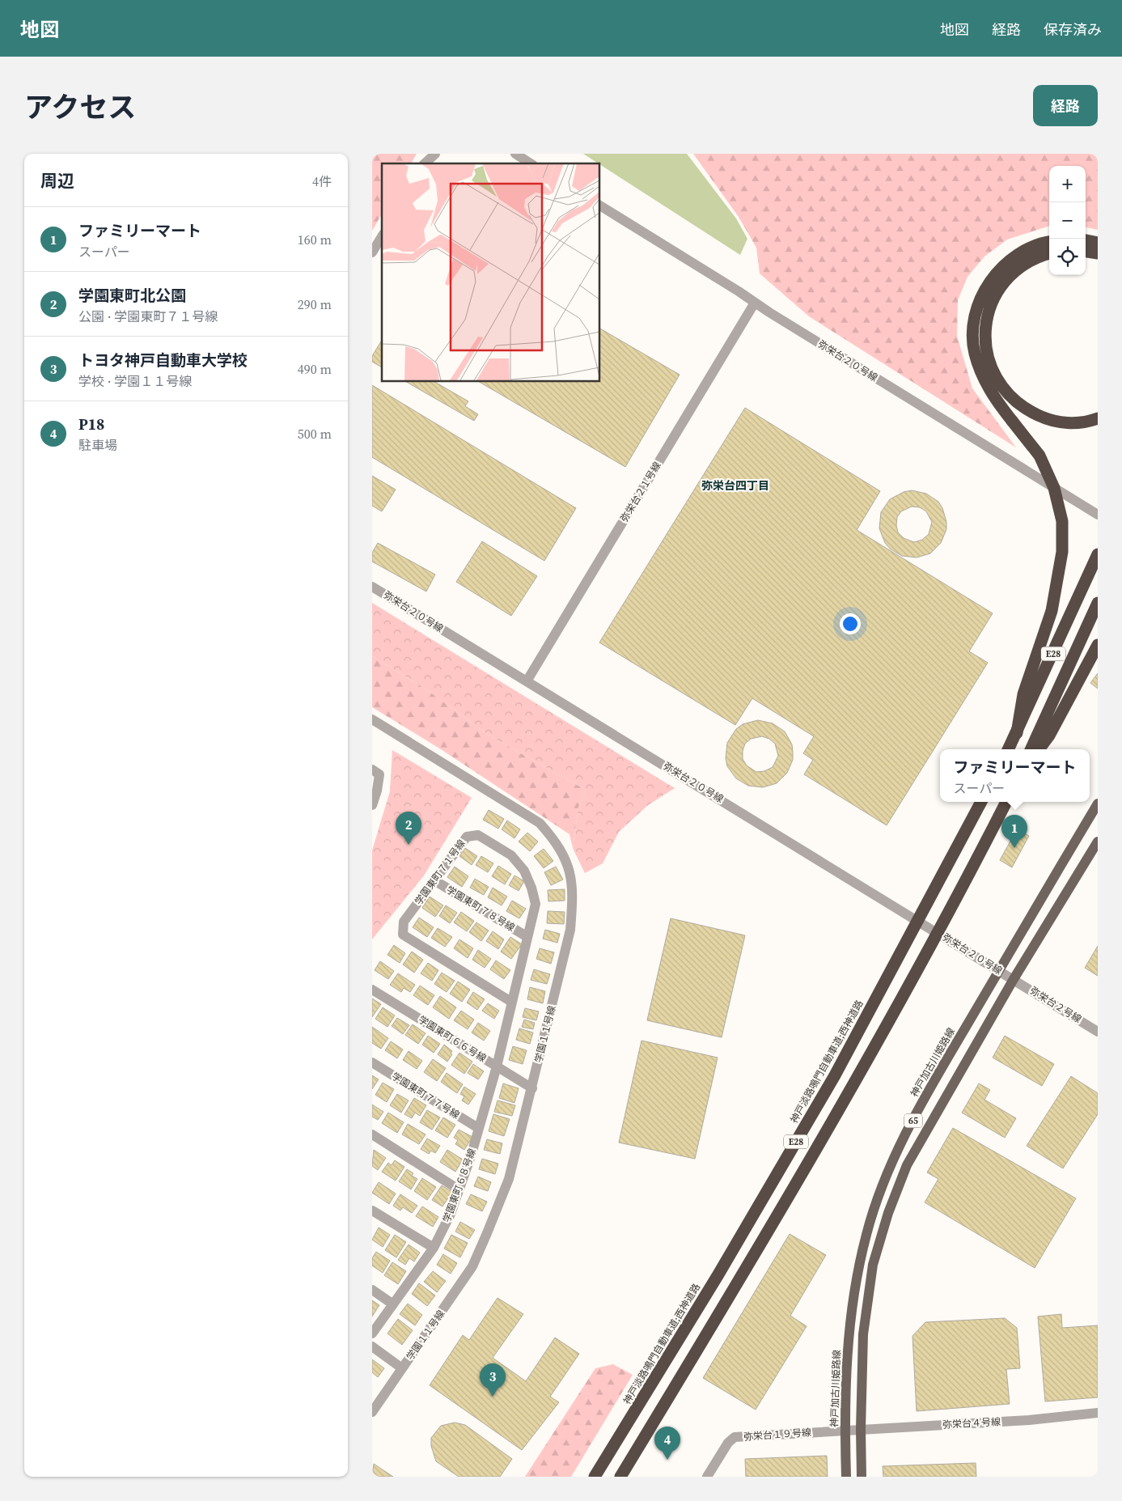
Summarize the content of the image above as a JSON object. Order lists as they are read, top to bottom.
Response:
{
  "streets": {
    "highway": ["E28", "神戸淡路鳴門自動車道;西神道路"],
    "main road": ["神戸加古川姫路線", "65"],
    "street": [
      "弥栄台２０号線",
      "弥栄台２１号線",
      "学園東町７１号線",
      "学園東町７８号線",
      "弥栄台２号線",
      "学園１１号線",
      "学園東町６６号線",
      "学園東町７７号線",
      "学園東町６８号線",
      "弥栄台４号線",
      "弥栄台１９号線"
    ]
  },
  "crossings": [
    ["弥栄台２０号線", "弥栄台２１号線"],
    ["弥栄台２０号線", "弥栄台２号線"],
    ["弥栄台２０号線", "神戸加古川姫路線"],
    ["弥栄台２０号線", "65"],
    ["学園東町７１号線", "学園東町７８号線"],
    ["学園東町７１号線", "学園東町６６号線"],
    ["学園東町７１号線", "学園東町６８号線"],
    ["弥栄台２号線", "65"],
    ["学園１１号線", "学園東町６６号線"],
    ["学園東町６６号線", "学園東町６８号線"],
    ["神戸加古川姫路線", "弥栄台４号線"],
    ["神戸加古川姫路線", "弥栄台１９号線"],
    ["学園東町７７号線", "学園東町６８号線"],
    ["65", "弥栄台４号線"],
    ["弥栄台４号線", "弥栄台１９号線"]
  ],
  "districts": ["弥栄台四丁目"],
  "page": {
    "header": "地図",
    "nav": ["地図", "経路", "保存済み"],
    "title": "アクセス",
    "buttons": "経路",
    "heading": ["周辺", "4件"],
    "map_buttons": ["+", "−"],
    "list": [
      {
        "mark": "1",
        "name": "ファミリーマート",
        "note": "スーパー",
        "value": "160 m"
      },
      {
        "mark": "2",
        "name": "学園東町北公園",
        "note": "公園 · 学園東町７１号線",
        "value": "290 m"
      },
      {
        "mark": "3",
        "name": "トヨタ神戸自動車大学校",
        "note": "学校 · 学園１１号線",
        "value": "490 m"
      },
      {
        "mark": "4",
        "name": "P18",
        "note": "駐車場",
        "value": "500 m"
      }
    ],
    "popup": ["ファミリーマート", "スーパー"],
    "pins": [
      "2",
      "1",
      "3",
      "4"
    ]
  }
}
